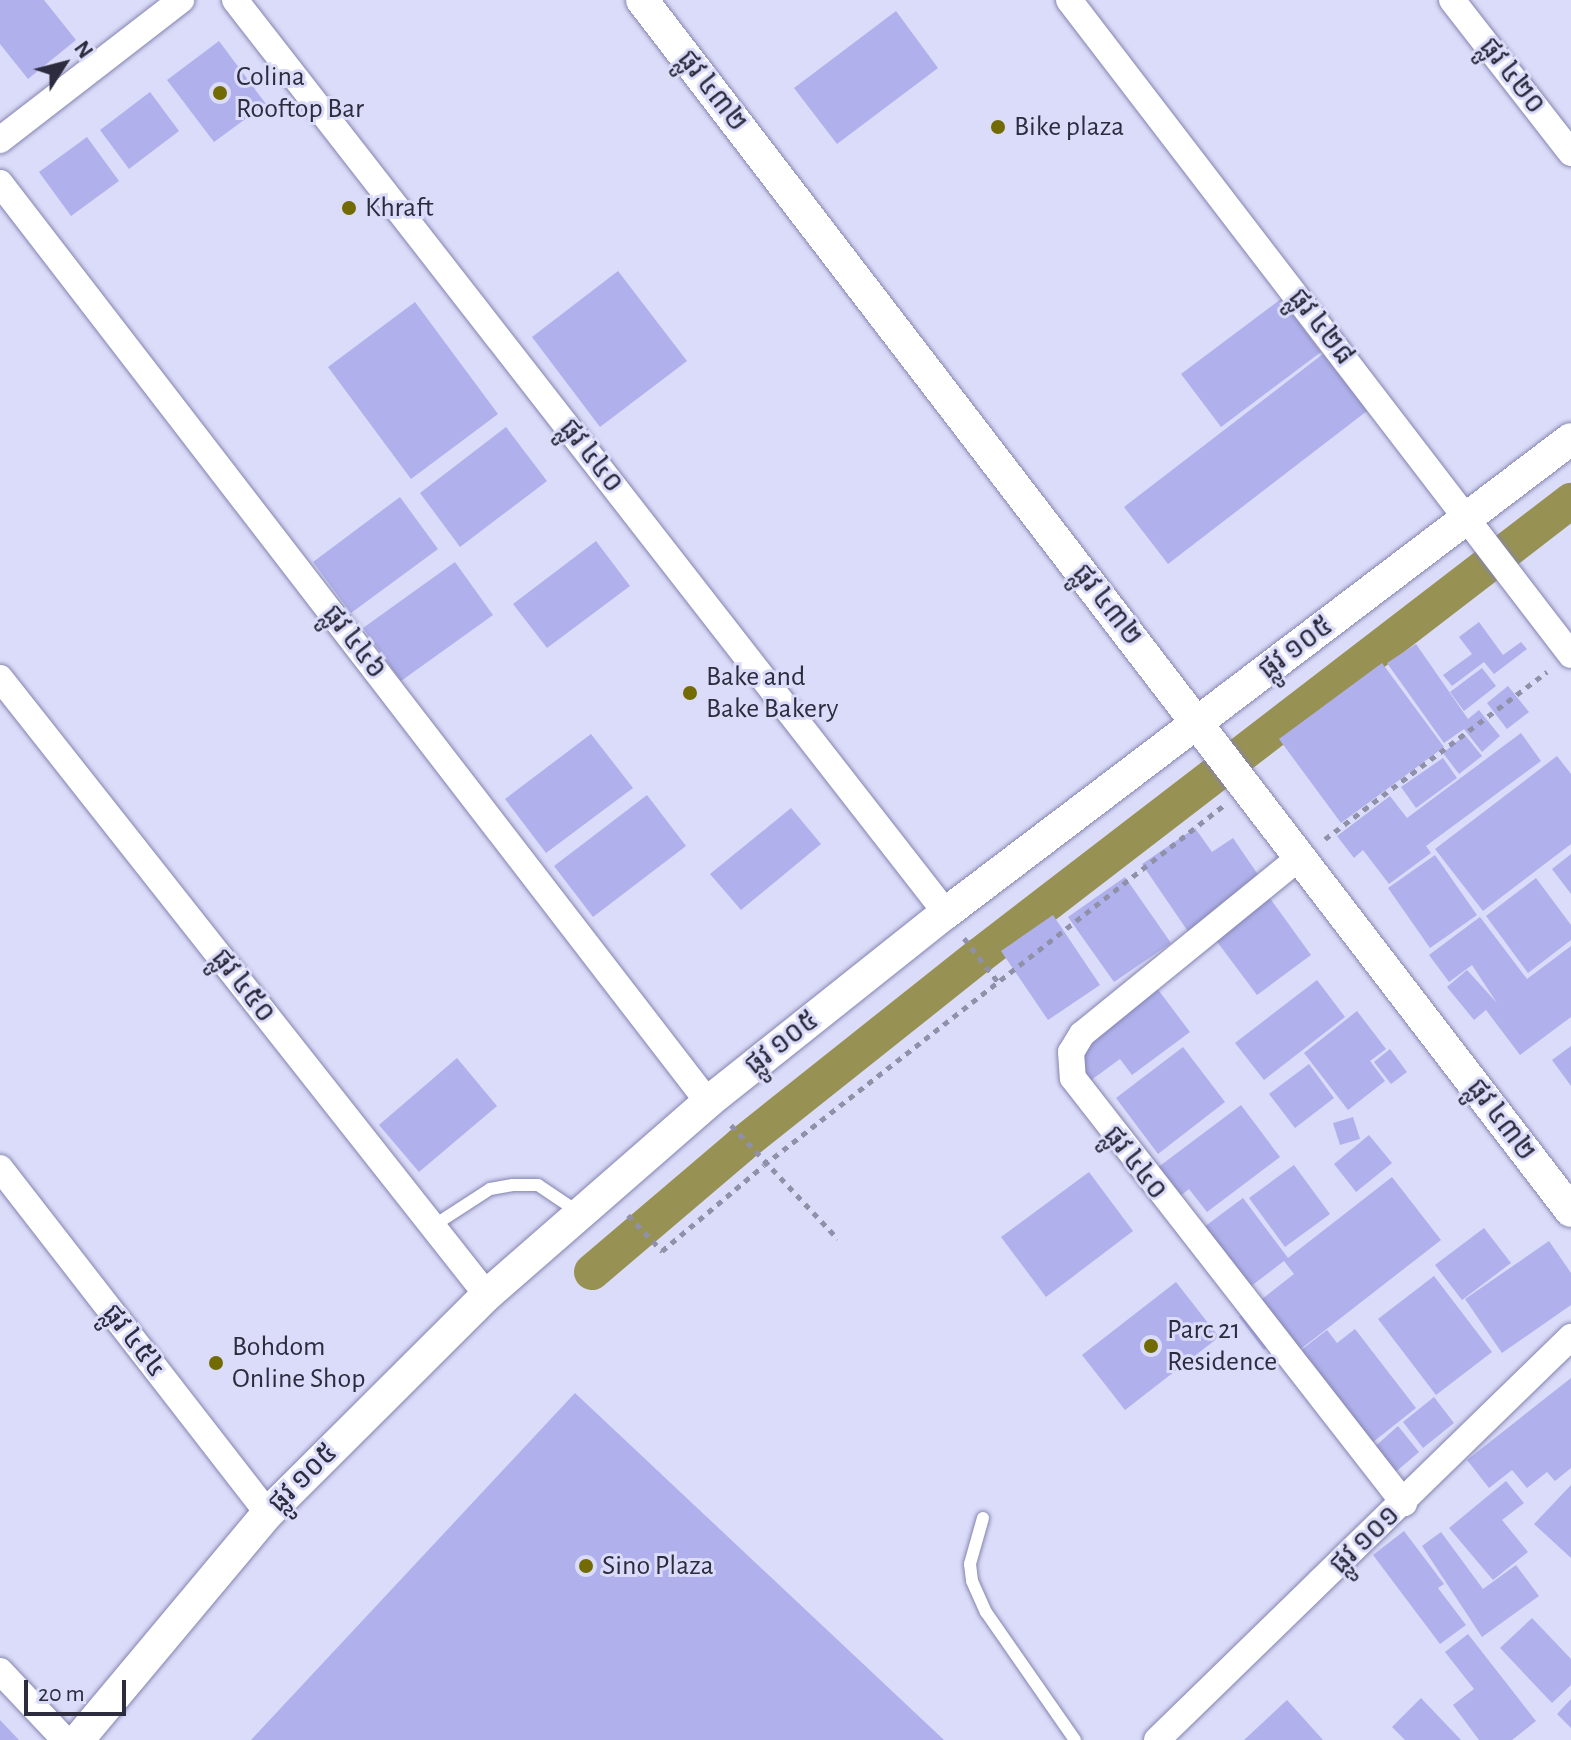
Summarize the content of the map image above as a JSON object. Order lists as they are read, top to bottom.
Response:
{
  "streets": {
    "street": [
      "ផ្លូវ ៤២០",
      "ផ្លូវ ៤៣២",
      "ផ្លូវ ៤២៨",
      "ផ្លូវ ៤៤០",
      "ផ្លូវ ៤៤៦",
      "ផ្លូវ ១០៥",
      "ផ្លូវ ៤៥០",
      "ផ្លូវ ៤៥៤",
      "ផ្លូវ ១០១"
    ]
  },
  "crossings": [
    ["ផ្លូវ ៤៣២", "ផ្លូវ ៤៤០"],
    ["ផ្លូវ ៤៣២", "ផ្លូវ ១០៥"],
    ["ផ្លូវ ៤២៨", "ផ្លូវ ១០៥"],
    ["ផ្លូវ ៤៤០", "ផ្លូវ ១០៥"],
    ["ផ្លូវ ៤៤០", "ផ្លូវ ១០១"],
    ["ផ្លូវ ៤៤៦", "ផ្លូវ ១០៥"],
    ["ផ្លូវ ១០៥", "ផ្លូវ ៤៥០"],
    ["ផ្លូវ ១០៥", "ផ្លូវ ៤៥៤"]
  ],
  "places": [
    "Colina Rooftop Bar",
    "Bike plaza",
    "Khraft",
    "Bake and Bake Bakery",
    "Parc 21 Residence",
    "Bohdom Online Shop",
    "Sino Plaza"
  ],
  "scale_bar": "20 m",
  "north": "top right"
}
